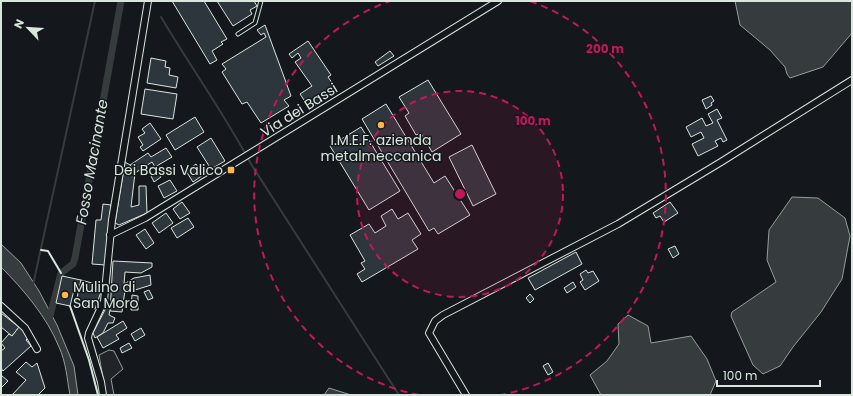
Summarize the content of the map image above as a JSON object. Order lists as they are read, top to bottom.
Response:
{
  "streets": {
    "street": ["Via dei Bassi"]
  },
  "water": ["Fosso Macinante"],
  "places": {
    "other": ["I.M.E.F. azienda metalmeccanica", "Mulino di San Moro"],
    "transit": ["Dei Bassi Valico"]
  },
  "scale_bar": "100 m",
  "north": "top left",
  "rings": ["200 m", "100 m"]
}
